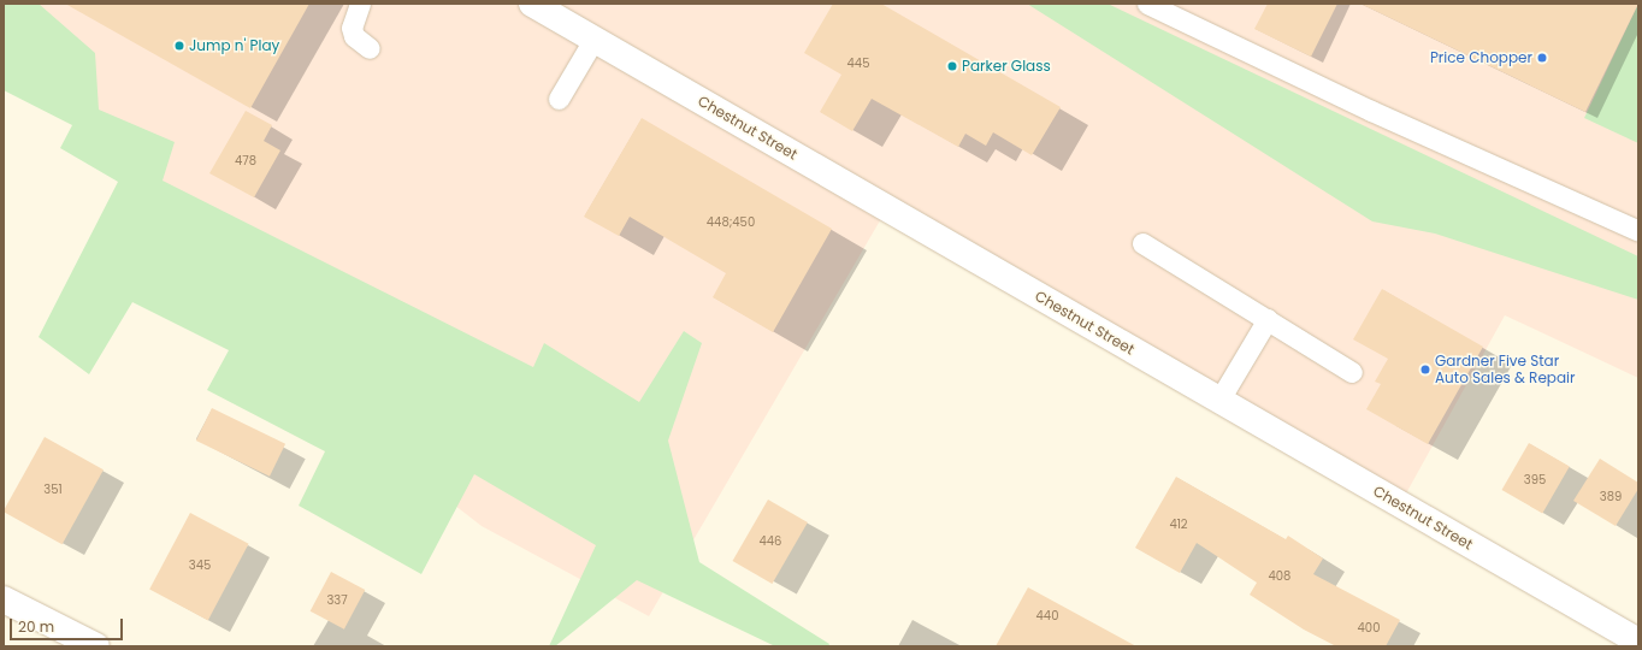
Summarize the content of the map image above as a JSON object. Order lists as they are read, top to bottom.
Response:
{
  "streets": {
    "street": ["Chestnut Street"]
  },
  "places": [
    "Jump n' Play",
    "Price Chopper",
    "Parker Glass",
    "Gardner Five Star Auto Sales & Repair"
  ],
  "house_numbers": [
    "445",
    "478",
    "448;450",
    "395",
    "351",
    "389",
    "412",
    "446",
    "345",
    "408",
    "337",
    "440",
    "400"
  ],
  "scale_bar": "20 m"
}
